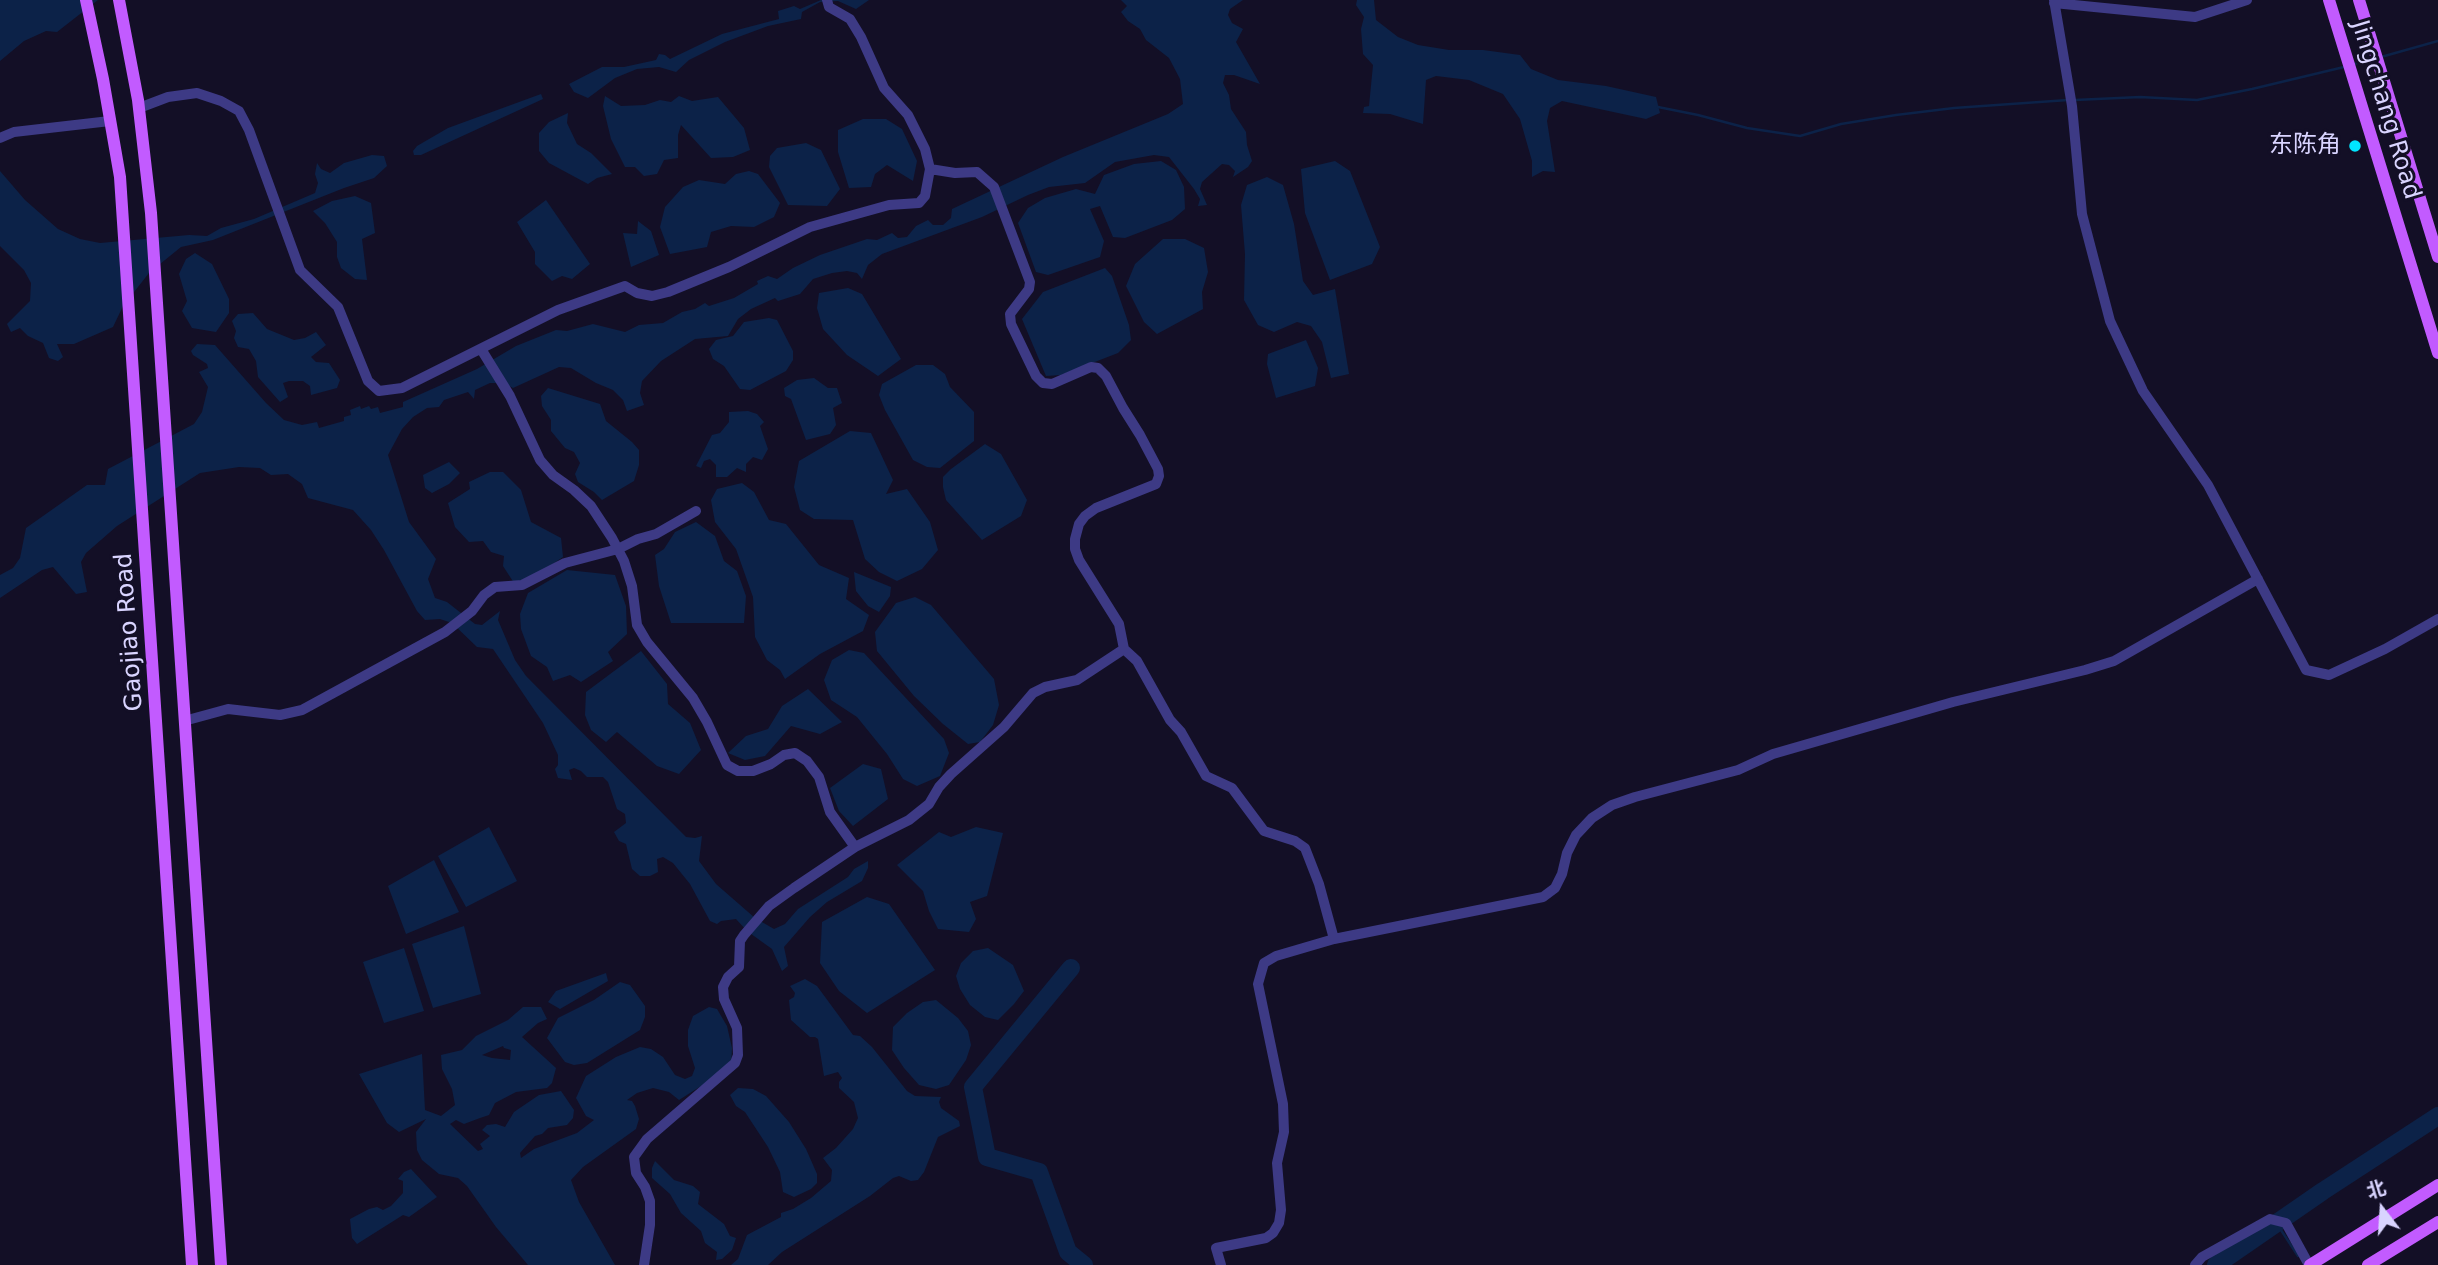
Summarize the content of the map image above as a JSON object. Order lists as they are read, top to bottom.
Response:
{
  "streets": {
    "main road": ["Jingchang Road", "Gaojiao Road"]
  },
  "places": ["东陈角"],
  "north": "top"
}
